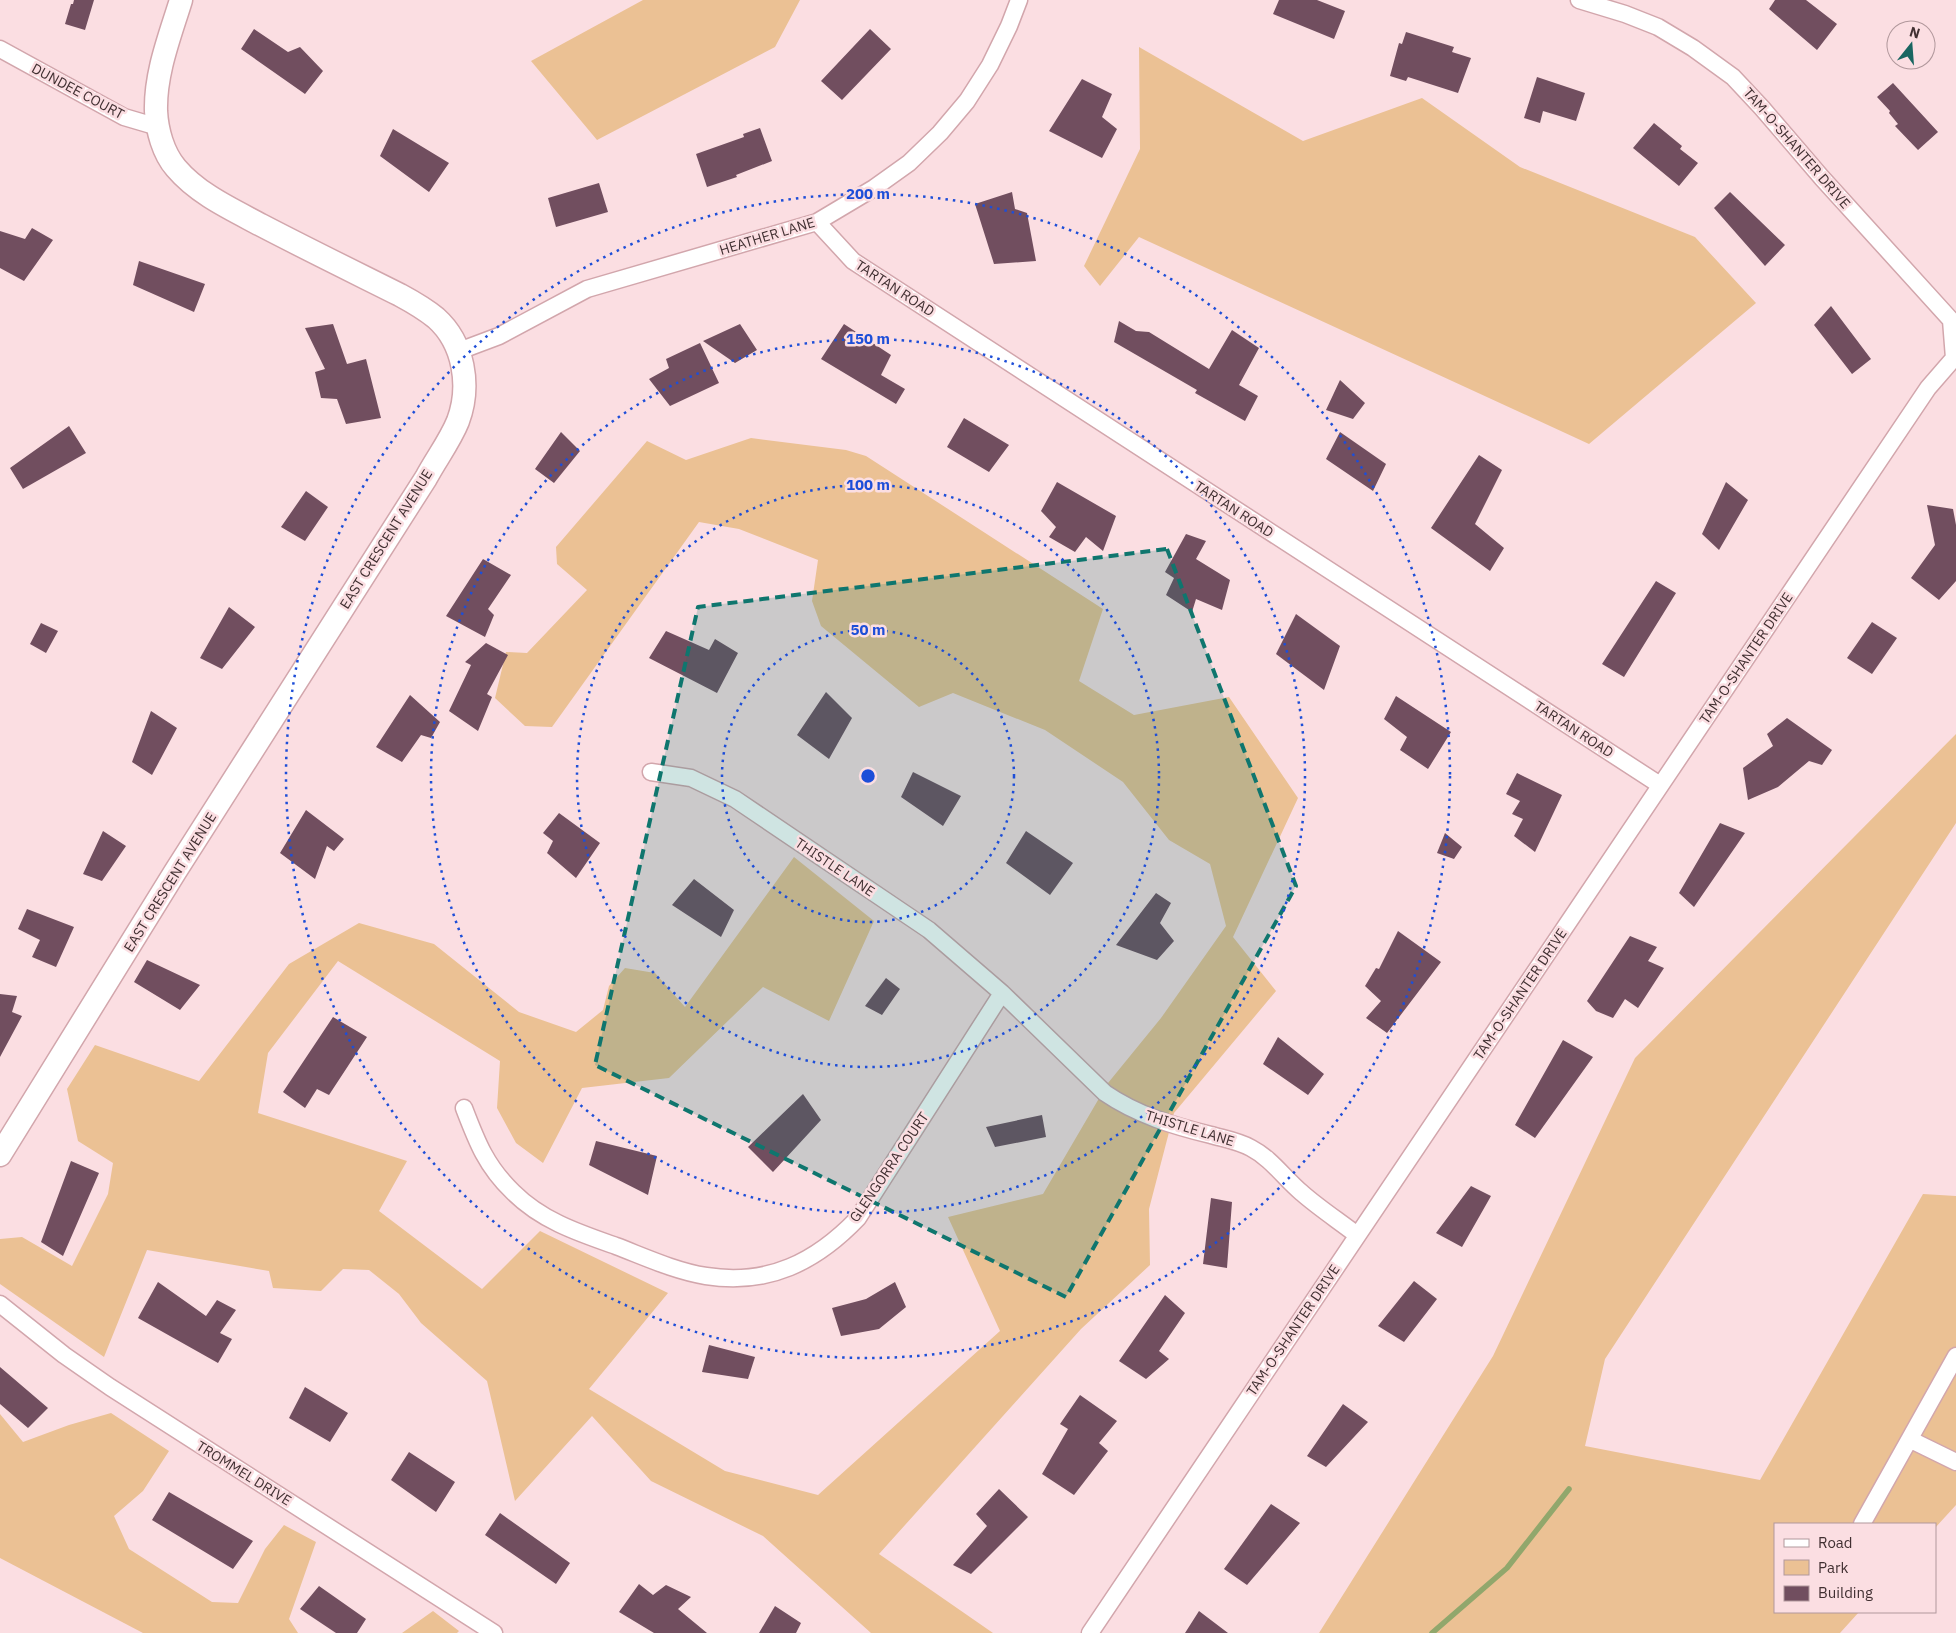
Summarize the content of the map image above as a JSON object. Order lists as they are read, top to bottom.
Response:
{
  "streets": {
    "street": [
      "DUNDEE COURT",
      "TAM-O-SHANTER DRIVE",
      "HEATHER LANE",
      "TARTAN ROAD",
      "EAST CRESCENT AVENUE",
      "THISTLE LANE",
      "GLENGORRA COURT",
      "TROMMEL DRIVE"
    ]
  },
  "crossings": [
    ["DUNDEE COURT", "EAST CRESCENT AVENUE"],
    ["TAM-O-SHANTER DRIVE", "TARTAN ROAD"],
    ["TAM-O-SHANTER DRIVE", "THISTLE LANE"],
    ["HEATHER LANE", "TARTAN ROAD"],
    ["HEATHER LANE", "EAST CRESCENT AVENUE"],
    ["THISTLE LANE", "GLENGORRA COURT"]
  ],
  "legend": ["Road", "Park", "Building"],
  "north": "top",
  "rings": [
    "200 m",
    "150 m",
    "100 m",
    "50 m"
  ]
}
